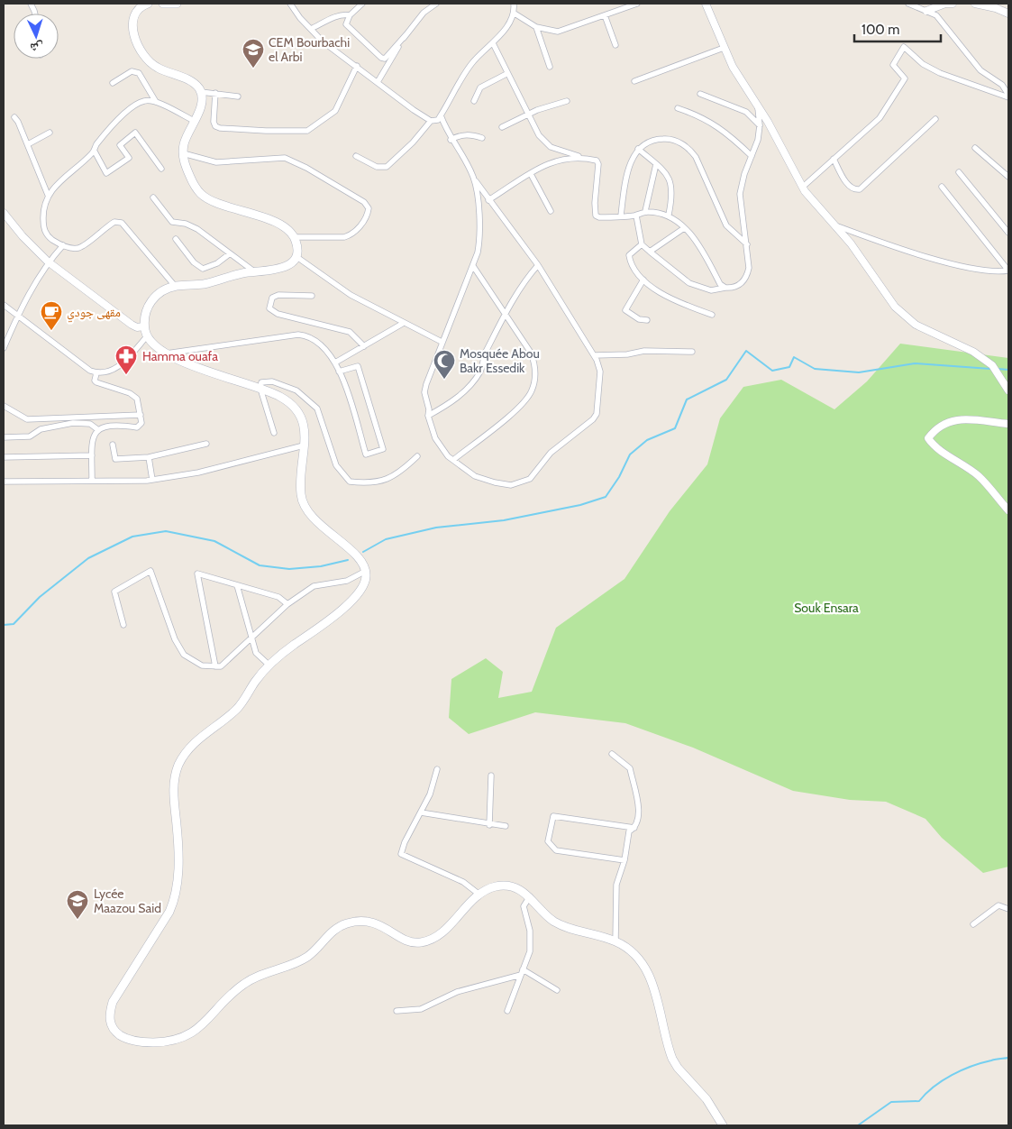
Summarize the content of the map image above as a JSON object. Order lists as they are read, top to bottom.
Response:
{
  "parks": ["Souk Ensara"],
  "places": {
    "school or university": ["CEM Bourbachi el Arbi", "Lycée Maazou Said"],
    "cafe": ["مقهى جودي"],
    "pharmacy": ["Hamma ouafa"],
    "mosque": ["Mosquée Abou Bakr Essedik"]
  },
  "scale_bar": "100 m",
  "north": "bottom"
}
